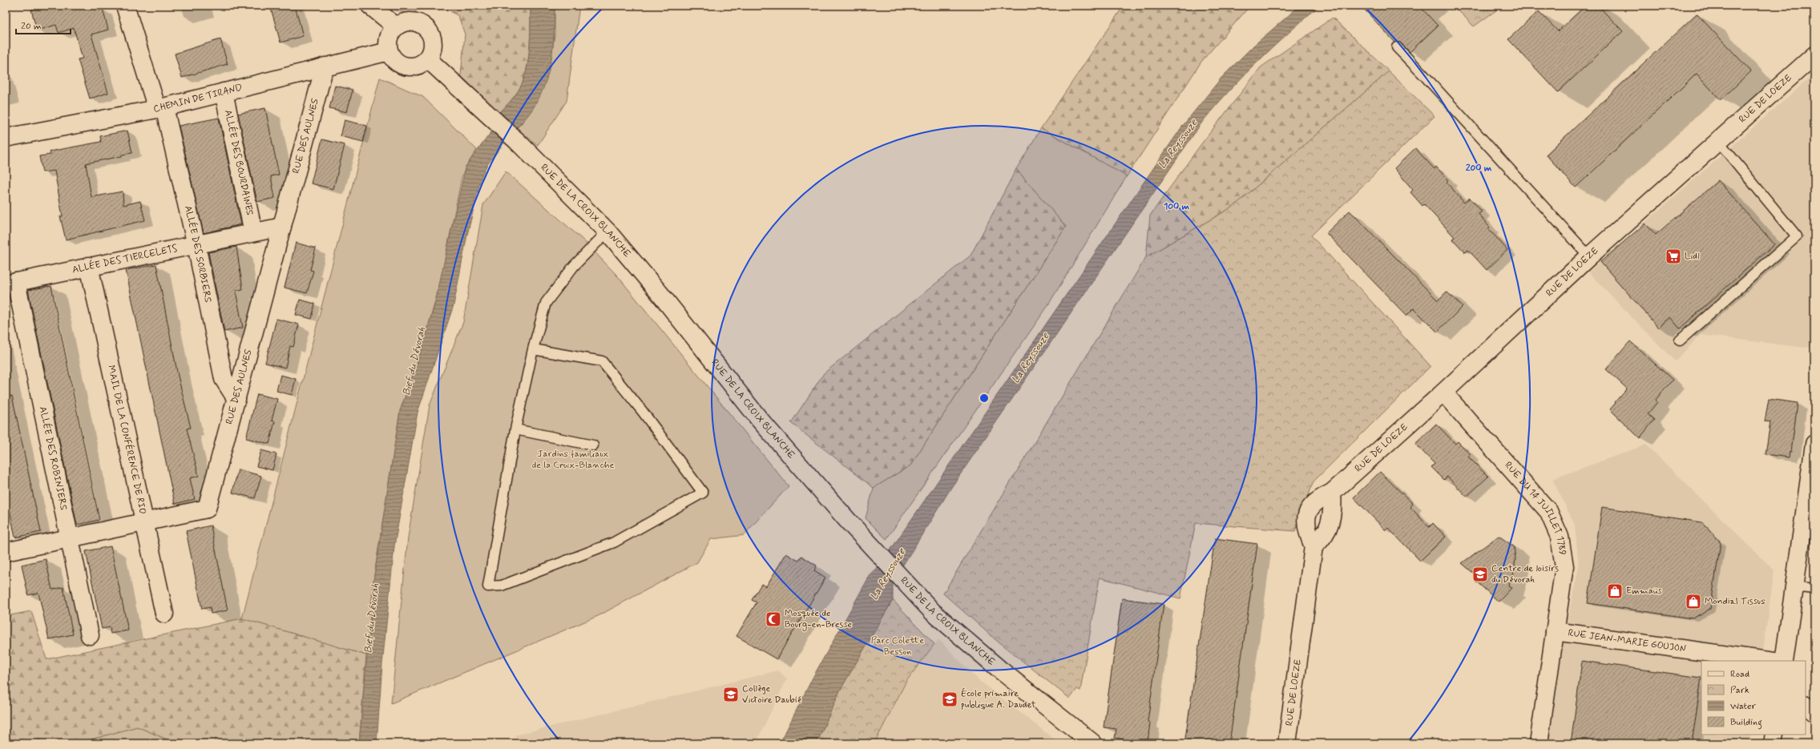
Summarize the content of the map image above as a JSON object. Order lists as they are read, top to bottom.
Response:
{
  "streets": {
    "street": [
      "CHEMIN DE TIRAND",
      "RUE DE LOEZE",
      "RUE DES AULNES",
      "ALLÉE DES BOURDAINES",
      "RUE DE LA CROIX BLANCHE",
      "ALLÉE DES SORBIERS",
      "ALLÉE DES TIERCELETS",
      "MAIL DE LA CONFÉRENCE DE RIO",
      "ALLÉE DES ROBINIERS",
      "RUE DU 14 JUILLET 1789",
      "RUE JEAN-MARIE GOUJON"
    ]
  },
  "crossings": [
    ["CHEMIN DE TIRAND", "RUE DES AULNES"],
    ["CHEMIN DE TIRAND", "ALLÉE DES BOURDAINES"],
    ["CHEMIN DE TIRAND", "RUE DE LA CROIX BLANCHE"],
    ["CHEMIN DE TIRAND", "ALLÉE DES SORBIERS"],
    ["RUE DE LOEZE", "RUE DU 14 JUILLET 1789"],
    ["RUE DES AULNES", "ALLÉE DES SORBIERS"],
    ["RUE DES AULNES", "ALLÉE DES TIERCELETS"],
    ["RUE DES AULNES", "MAIL DE LA CONFÉRENCE DE RIO"],
    ["RUE DES AULNES", "ALLÉE DES ROBINIERS"],
    ["ALLÉE DES BOURDAINES", "ALLÉE DES TIERCELETS"],
    ["ALLÉE DES SORBIERS", "ALLÉE DES TIERCELETS"],
    ["ALLÉE DES TIERCELETS", "MAIL DE LA CONFÉRENCE DE RIO"],
    ["ALLÉE DES TIERCELETS", "ALLÉE DES ROBINIERS"],
    ["RUE DU 14 JUILLET 1789", "RUE JEAN-MARIE GOUJON"]
  ],
  "water": ["La Reyssouze", "Bief du Dévorah"],
  "parks": ["Jardins familiaux de la Croix-Blanche", "Parc Colette Besson"],
  "places": {
    "supermarket": ["Lidl"],
    "school or university": ["Centre de loisirs du Dévorah", "Collège Victoire Daubié", "École primaire publique A. Daudet"],
    "shop": ["Emmaüs", "Mondial Tissus"],
    "mosque": ["Mosquée de Bourg-en-Bresse"]
  },
  "legend": [
    "Road",
    "Park",
    "Water",
    "Building"
  ],
  "scale_bar": "20 m",
  "rings": ["200 m", "100 m"]
}
